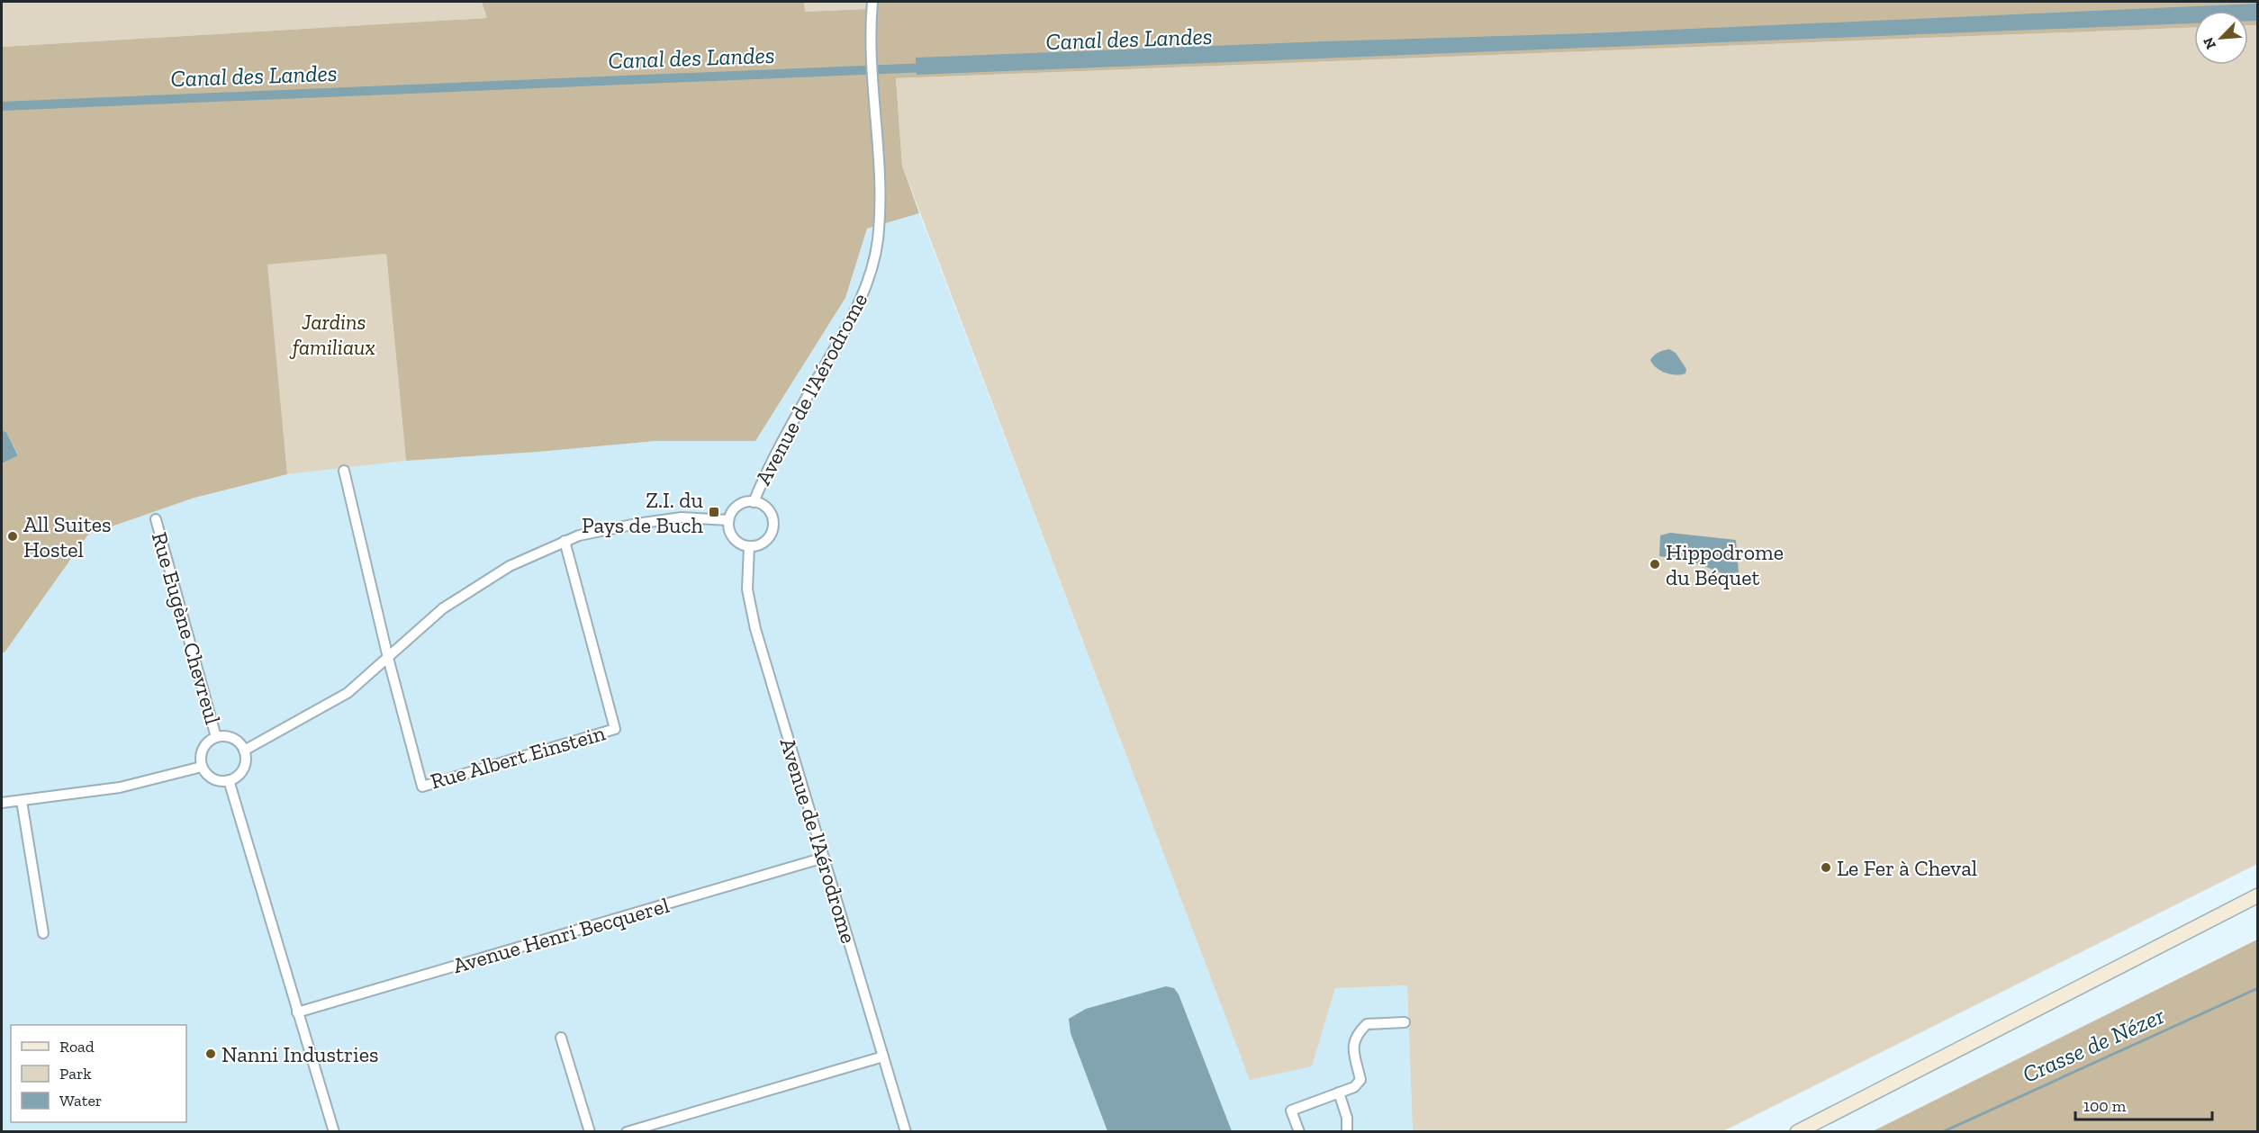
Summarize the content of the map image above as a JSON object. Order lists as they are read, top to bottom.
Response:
{
  "streets": {
    "street": [
      "Avenue de l'Aérodrome",
      "Rue Eugène Chevreul",
      "Rue Albert Einstein",
      "Avenue Henri Becquerel"
    ]
  },
  "crossings": [
    ["Avenue de l'Aérodrome", "Avenue Henri Becquerel"]
  ],
  "water": ["Canal des Landes", "Crasse de Nézer"],
  "parks": ["Jardins familiaux"],
  "places": {
    "transit": ["Z.I. du Pays de Buch"],
    "other": [
      "All Suites Hostel",
      "Hippodrome du Béquet",
      "Le Fer à Cheval",
      "Nanni Industries"
    ]
  },
  "legend": ["Road", "Park", "Water"],
  "scale_bar": "100 m",
  "north": "bottom left"
}
